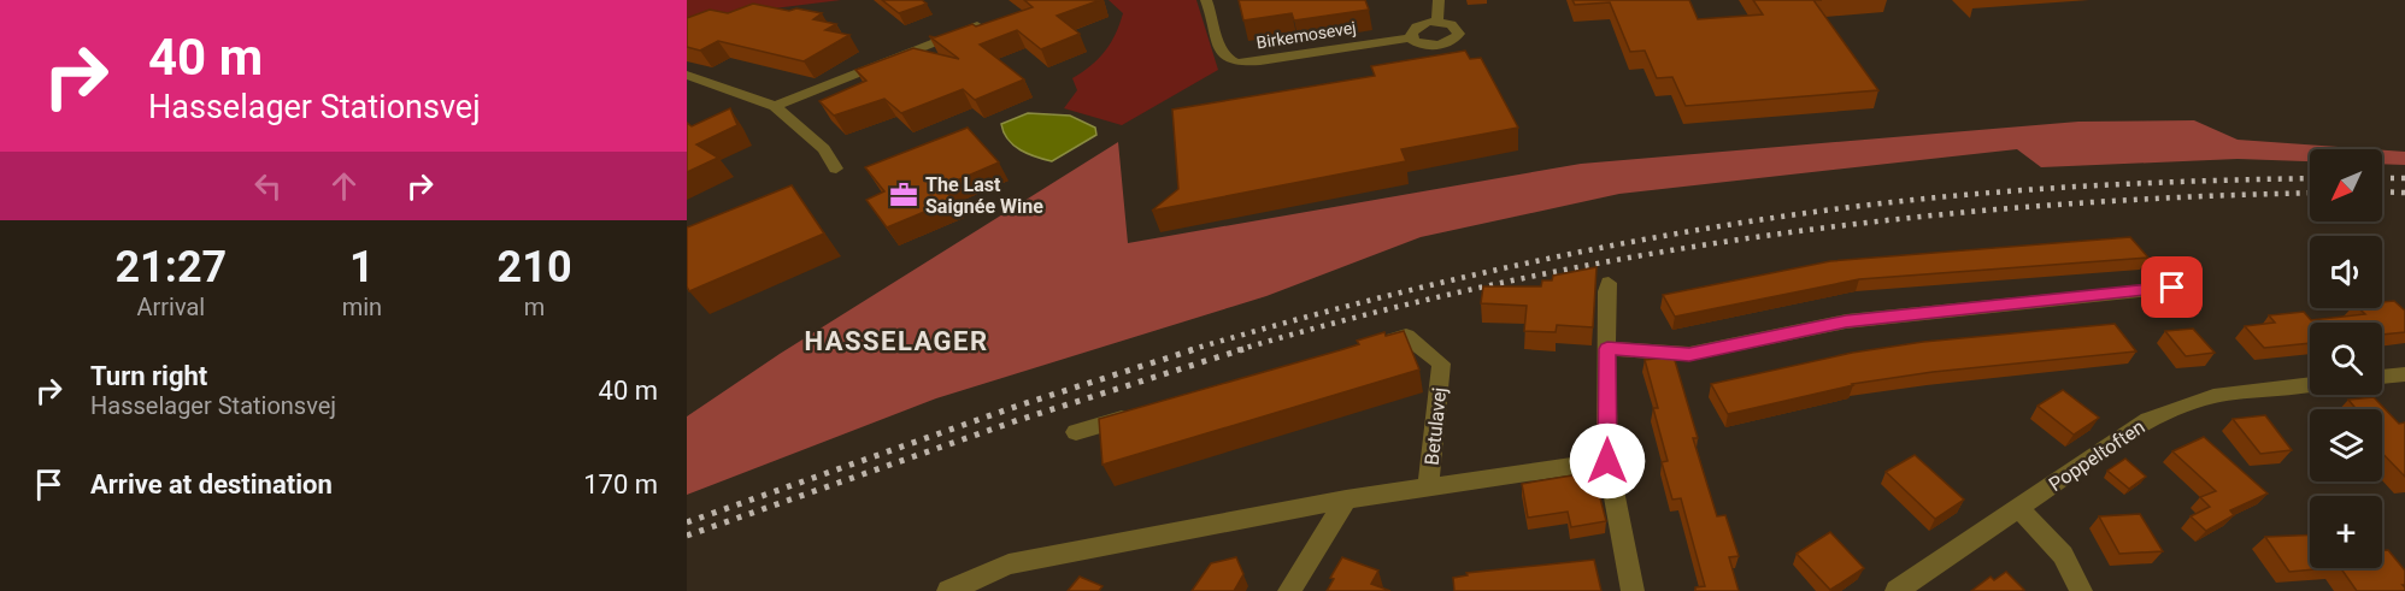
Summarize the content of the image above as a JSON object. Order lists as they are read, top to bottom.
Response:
{
  "streets": {
    "street": ["Birkemosevej", "Betulavej", "Poppeltoften"]
  },
  "districts": ["HASSELAGER"],
  "places": {
    "office": ["The Last Saignée Wine"]
  },
  "north": "bottom left",
  "page": {
    "turn": ["40 m", "Hasselager Stationsvej"],
    "map_buttons": "+",
    "eta": [
      "21:27",
      "Arrival",
      "1",
      "min",
      "210",
      "m"
    ],
    "list": [
      {
        "name": "Turn right",
        "note": "Hasselager Stationsvej",
        "value": "40 m"
      },
      {
        "name": "Arrive at destination",
        "value": "170 m"
      }
    ]
  }
}
